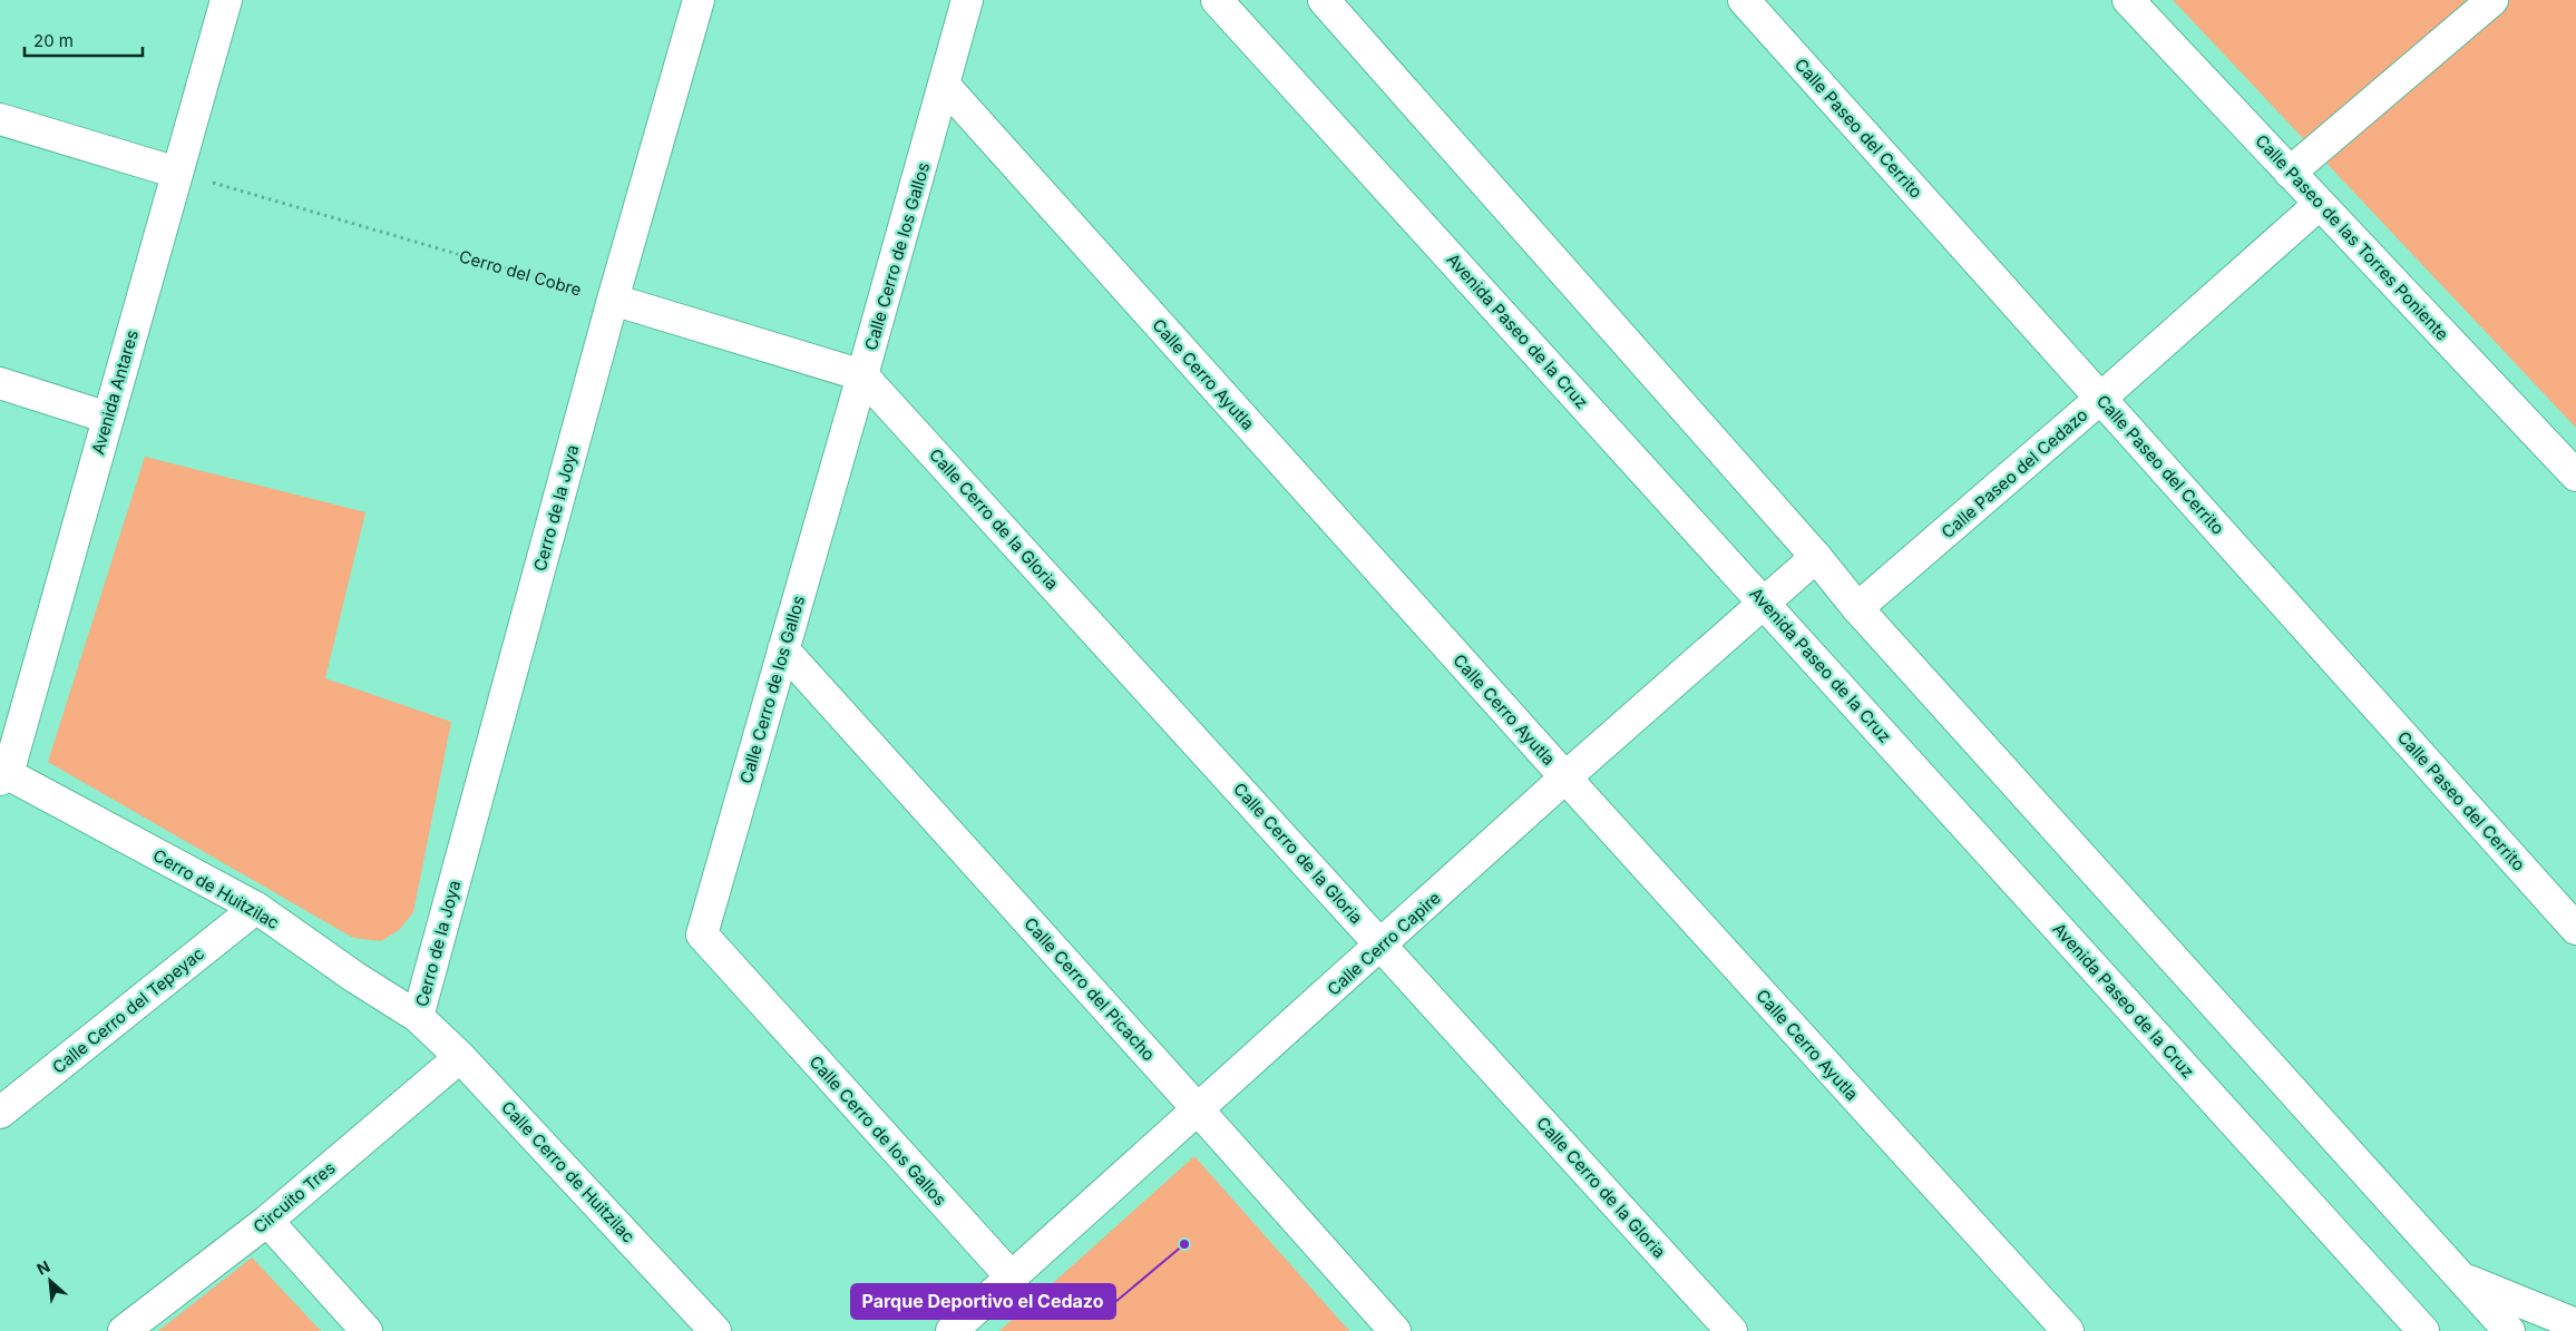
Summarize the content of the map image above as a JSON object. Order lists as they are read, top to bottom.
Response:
{
  "streets": {
    "street": [
      "Calle Paseo del Cerrito",
      "Calle Paseo de las Torres Poniente",
      "Calle Cerro de los Gallos",
      "Avenida Paseo de la Cruz",
      "Calle Cerro Ayutla",
      "Avenida Antares",
      "Calle Paseo del Cedazo",
      "Cerro de la Joya",
      "Calle Cerro de la Gloria",
      "Cerro de Huitzilac",
      "Calle Cerro Capire",
      "Calle Cerro del Picacho",
      "Calle Cerro del Tepeyac",
      "Calle Cerro de Huitzilac",
      "Circuito Tres"
    ],
    "path": ["Cerro del Cobre"]
  },
  "crossings": [
    ["Calle Paseo del Cerrito", "Calle Paseo del Cedazo"],
    ["Calle Paseo de las Torres Poniente", "Calle Paseo del Cedazo"],
    ["Calle Cerro de los Gallos", "Calle Cerro Ayutla"],
    ["Calle Cerro de los Gallos", "Calle Cerro de la Gloria"],
    ["Calle Cerro de los Gallos", "Calle Cerro Capire"],
    ["Calle Cerro de los Gallos", "Calle Cerro del Picacho"],
    ["Cerro del Cobre", "Avenida Antares"],
    ["Cerro del Cobre", "Cerro de la Joya"],
    ["Avenida Paseo de la Cruz", "Calle Cerro Capire"],
    ["Calle Cerro Ayutla", "Calle Cerro Capire"],
    ["Avenida Antares", "Cerro de Huitzilac"],
    ["Cerro de la Joya", "Cerro de Huitzilac"],
    ["Cerro de la Joya", "Calle Cerro de Huitzilac"],
    ["Calle Cerro de la Gloria", "Calle Cerro Capire"],
    ["Cerro de Huitzilac", "Calle Cerro del Tepeyac"],
    ["Cerro de Huitzilac", "Calle Cerro de Huitzilac"],
    ["Calle Cerro Capire", "Calle Cerro del Picacho"],
    ["Calle Cerro de Huitzilac", "Circuito Tres"]
  ],
  "places": ["Parque Deportivo el Cedazo"],
  "scale_bar": "20 m",
  "north": "top left"
}
